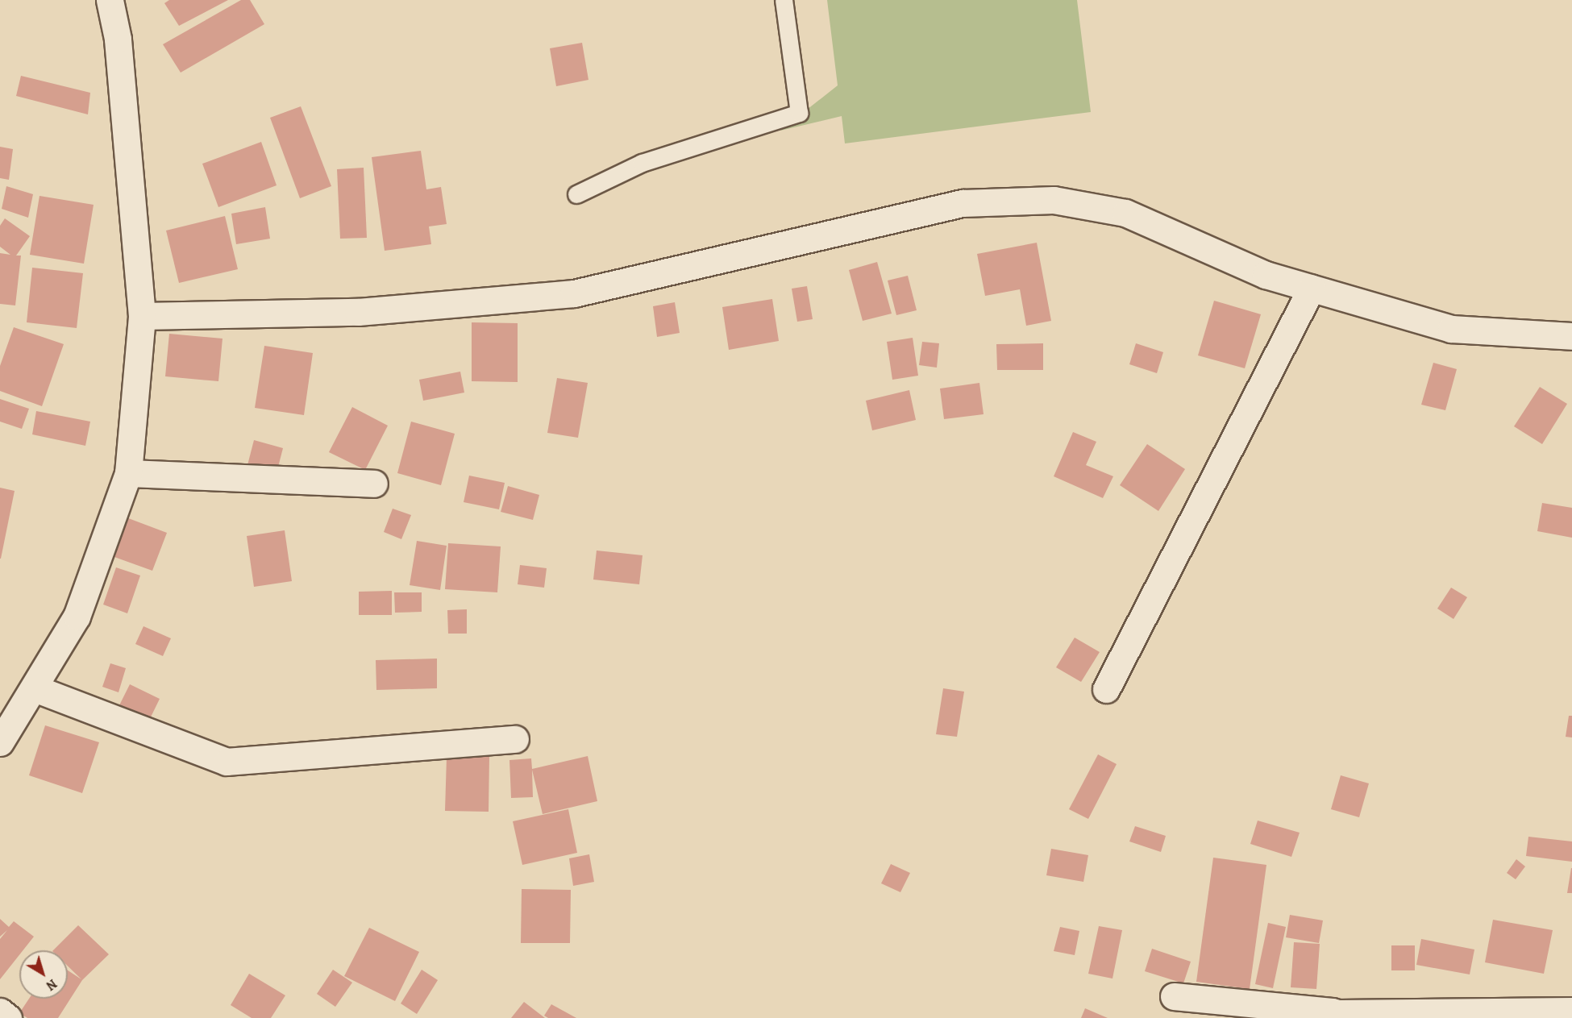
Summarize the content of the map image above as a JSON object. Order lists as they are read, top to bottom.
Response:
{
  "north": "bottom right"
}
